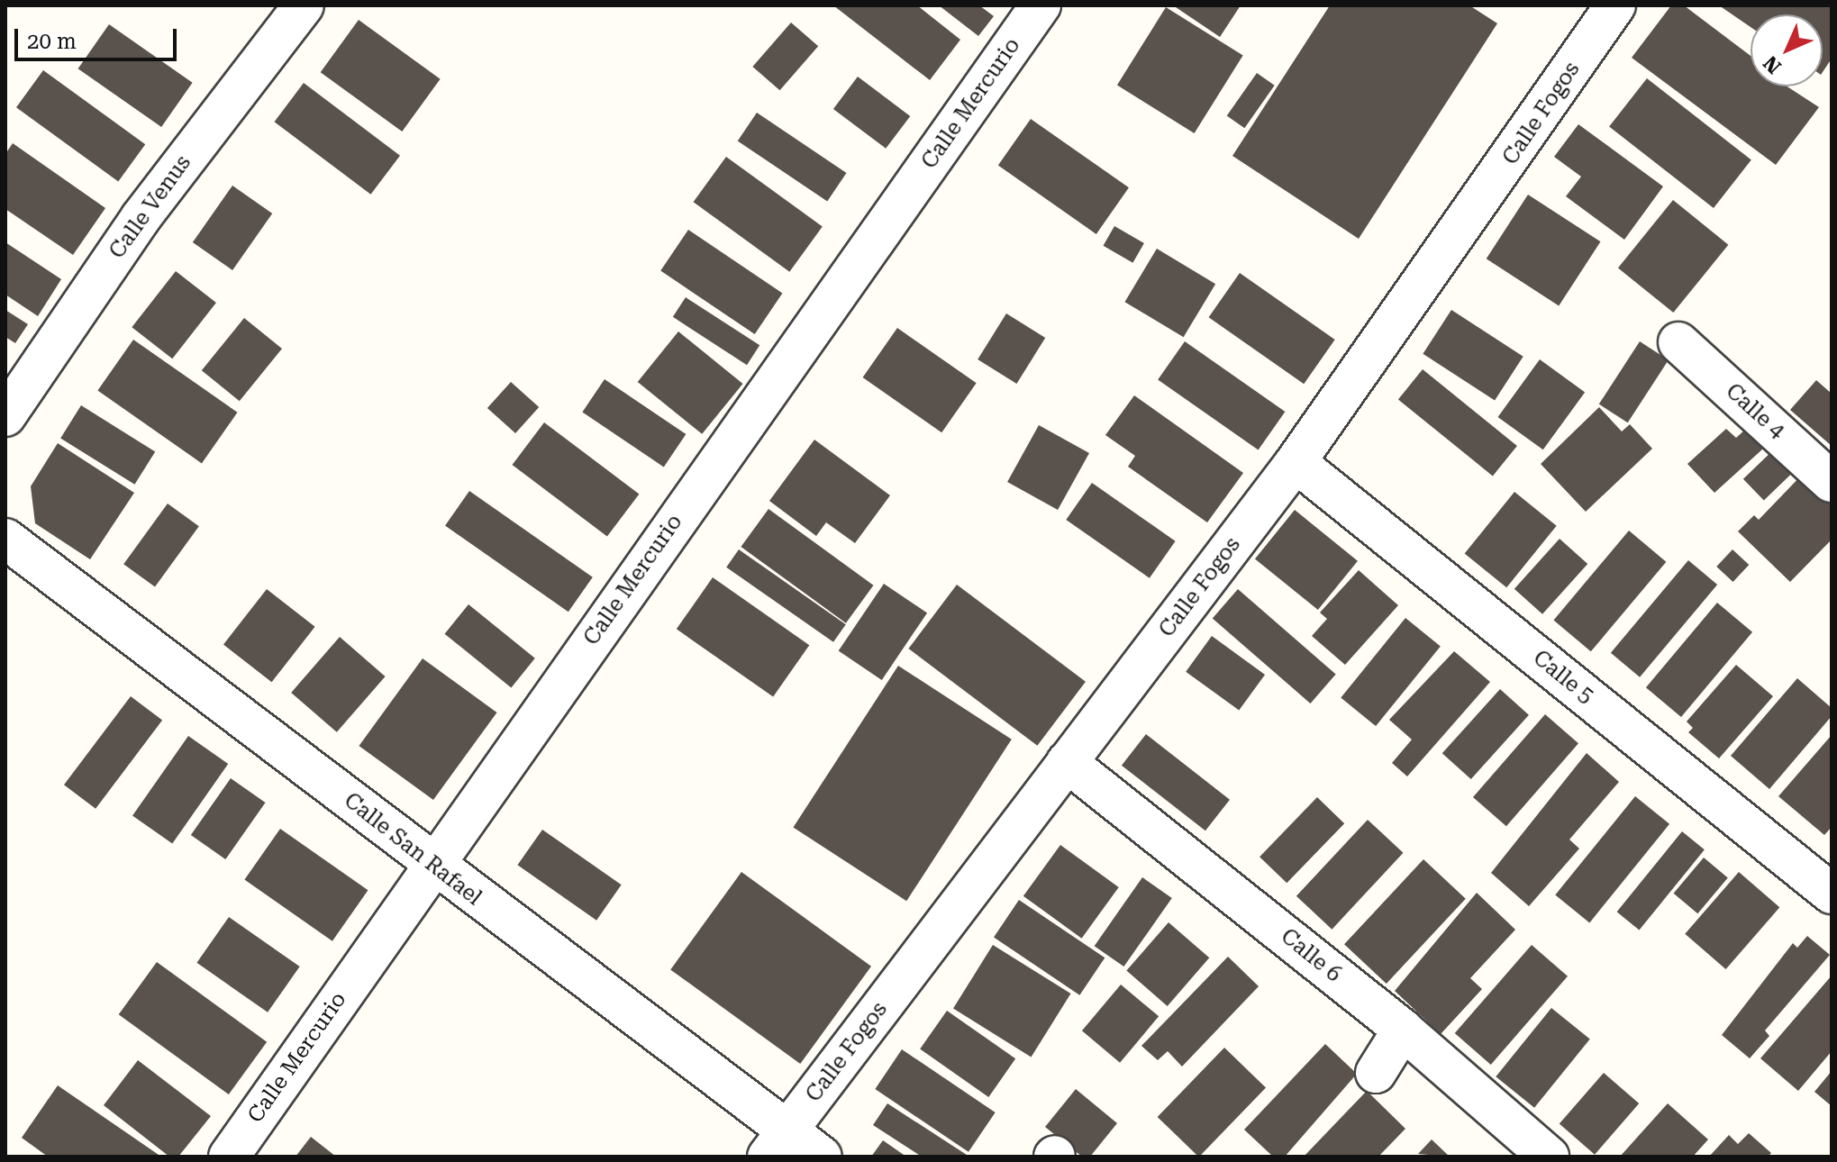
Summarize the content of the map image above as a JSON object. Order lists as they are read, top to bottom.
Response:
{
  "streets": {
    "street": [
      "Calle Mercurio",
      "Calle Fogos",
      "Calle Venus",
      "Calle 4",
      "Calle 5",
      "Calle San Rafael",
      "Calle 6"
    ]
  },
  "crossings": [
    ["Calle Mercurio", "Calle San Rafael"],
    ["Calle Fogos", "Calle 5"],
    ["Calle Fogos", "Calle San Rafael"],
    ["Calle Fogos", "Calle 6"]
  ],
  "scale_bar": "20 m",
  "north": "bottom left"
}
